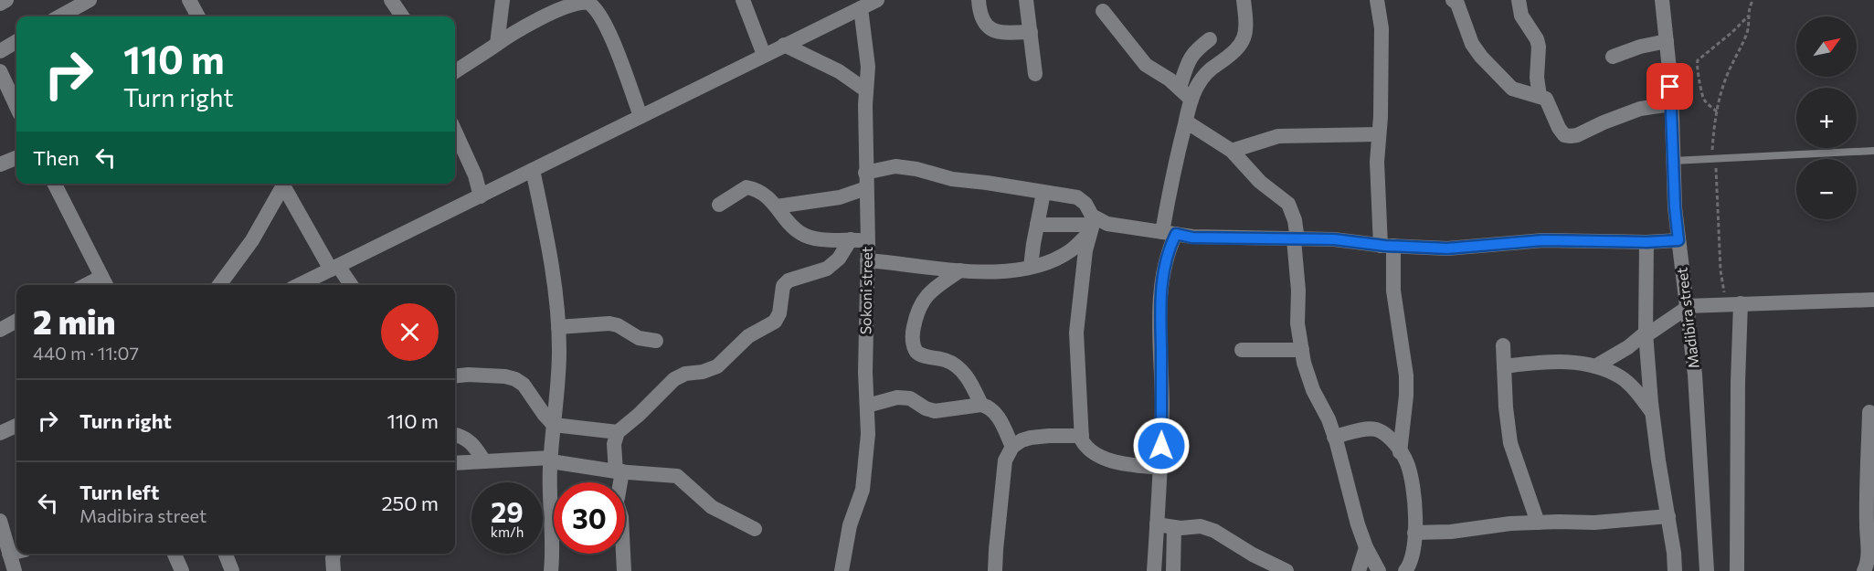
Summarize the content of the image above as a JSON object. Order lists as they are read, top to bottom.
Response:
{
  "streets": {
    "street": ["Sokoni street", "Madibira street"]
  },
  "north": "top right",
  "page": {
    "map_buttons": ["+", "−"],
    "turn": ["110 m", "Turn right"],
    "then": "Then",
    "heading": ["2 min", "440 m · 11:07"],
    "list": [
      {
        "name": "Turn right",
        "value": "110 m"
      },
      {
        "name": "Turn left",
        "note": "Madibira street",
        "value": "250 m"
      }
    ],
    "speed": "29 km/h",
    "limit": "30"
  }
}
